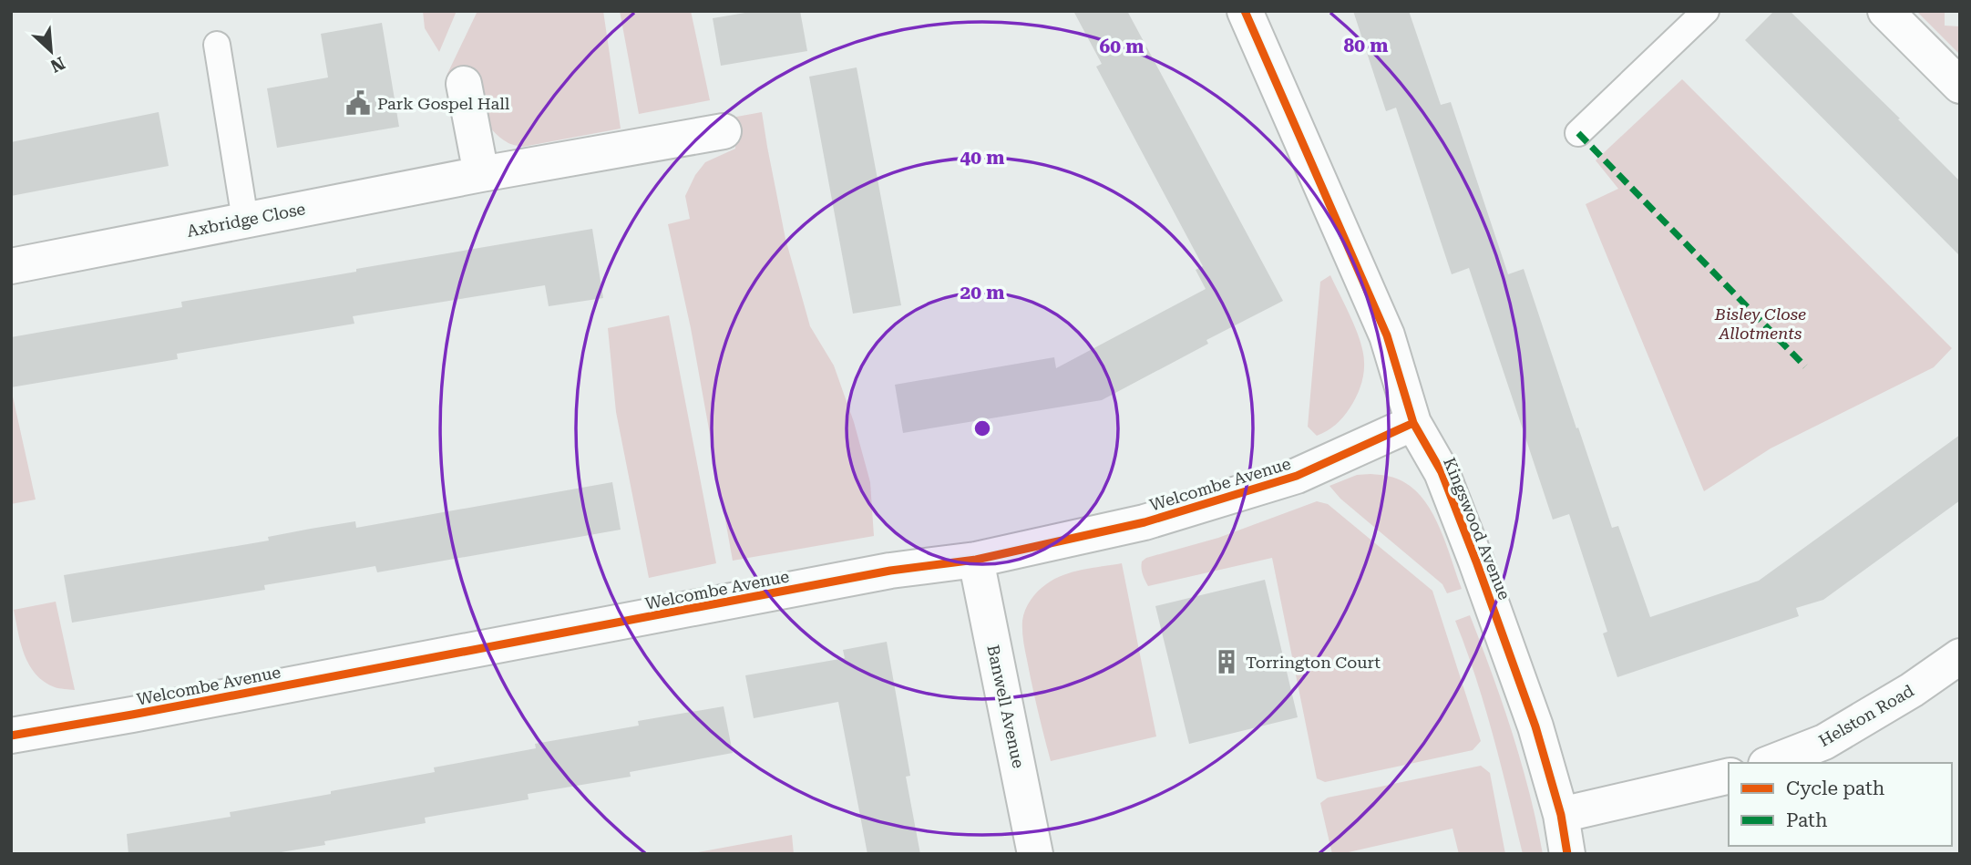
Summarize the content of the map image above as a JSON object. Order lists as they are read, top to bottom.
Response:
{
  "streets": {
    "street": [
      "Axbridge Close",
      "Welcombe Avenue",
      "Kingswood Avenue",
      "Banwell Avenue",
      "Helston Road"
    ]
  },
  "crossings": [
    ["Welcombe Avenue", "Kingswood Avenue"],
    ["Welcombe Avenue", "Banwell Avenue"]
  ],
  "parks": ["Bisley Close Allotments"],
  "places": {
    "public building": ["Park Gospel Hall"],
    "building": ["Torrington Court"]
  },
  "legend": ["Cycle path", "Path"],
  "north": "bottom right",
  "rings": [
    "80 m",
    "60 m",
    "40 m",
    "20 m"
  ]
}
